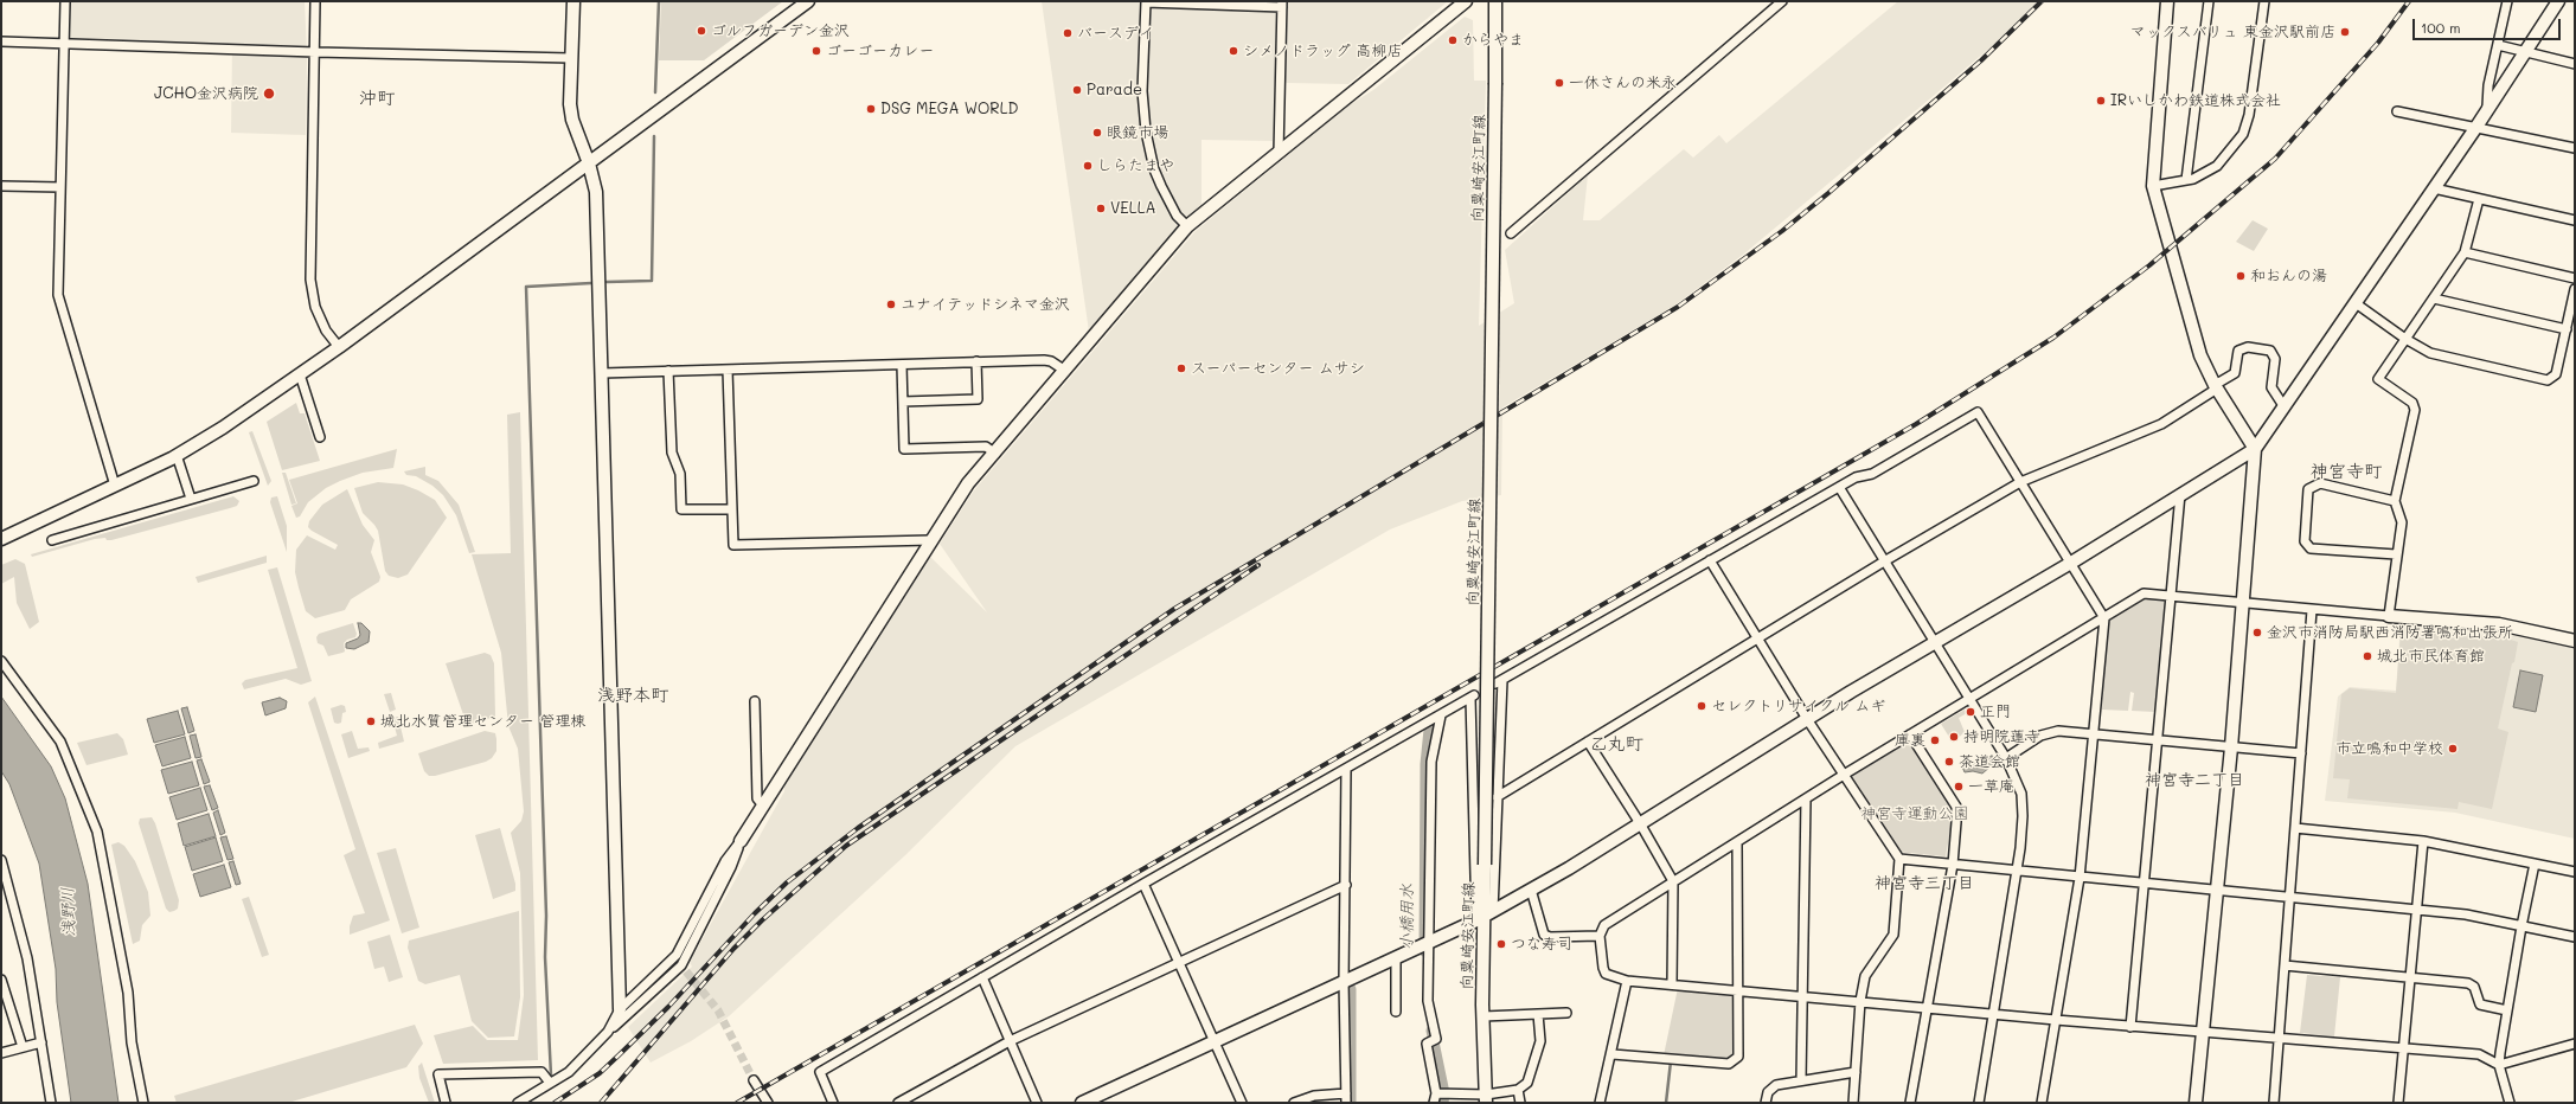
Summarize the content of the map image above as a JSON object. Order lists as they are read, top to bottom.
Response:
{
  "streets": {
    "street": ["向粟崎安江町線"]
  },
  "districts": [
    "沖町",
    "神宮寺町",
    "浅野本町",
    "乙丸町",
    "神宮寺二丁目",
    "神宮寺三丁目"
  ],
  "water": ["浅野川", "小橋用水"],
  "parks": ["神宮寺運動公園"],
  "places": [
    "ゴルフガーデン金沢",
    "マックスバリュ 東金沢駅前店",
    "バースデイ",
    "からやま",
    "ゴーゴーカレー",
    "シメノドラッグ 高柳店",
    "一休さんの米永",
    "Parade",
    "JCHO金沢病院",
    "IRいしかわ鉄道株式会社",
    "DSG MEGA WORLD",
    "眼鏡市場",
    "しらたまや",
    "VELLA",
    "和おんの湯",
    "ユナイテッドシネマ金沢",
    "スーパーセンター ムサシ",
    "金沢市消防局駅西消防署鳴和出張所",
    "城北市民体育館",
    "セレクトリサイクル ムギ",
    "正門",
    "城北水質管理センター 管理棟",
    "持明院蓮寺",
    "庫裏",
    "市立鳴和中学校",
    "茶道会館",
    "一草庵",
    "つな寿司"
  ],
  "scale_bar": "100 m"
}
